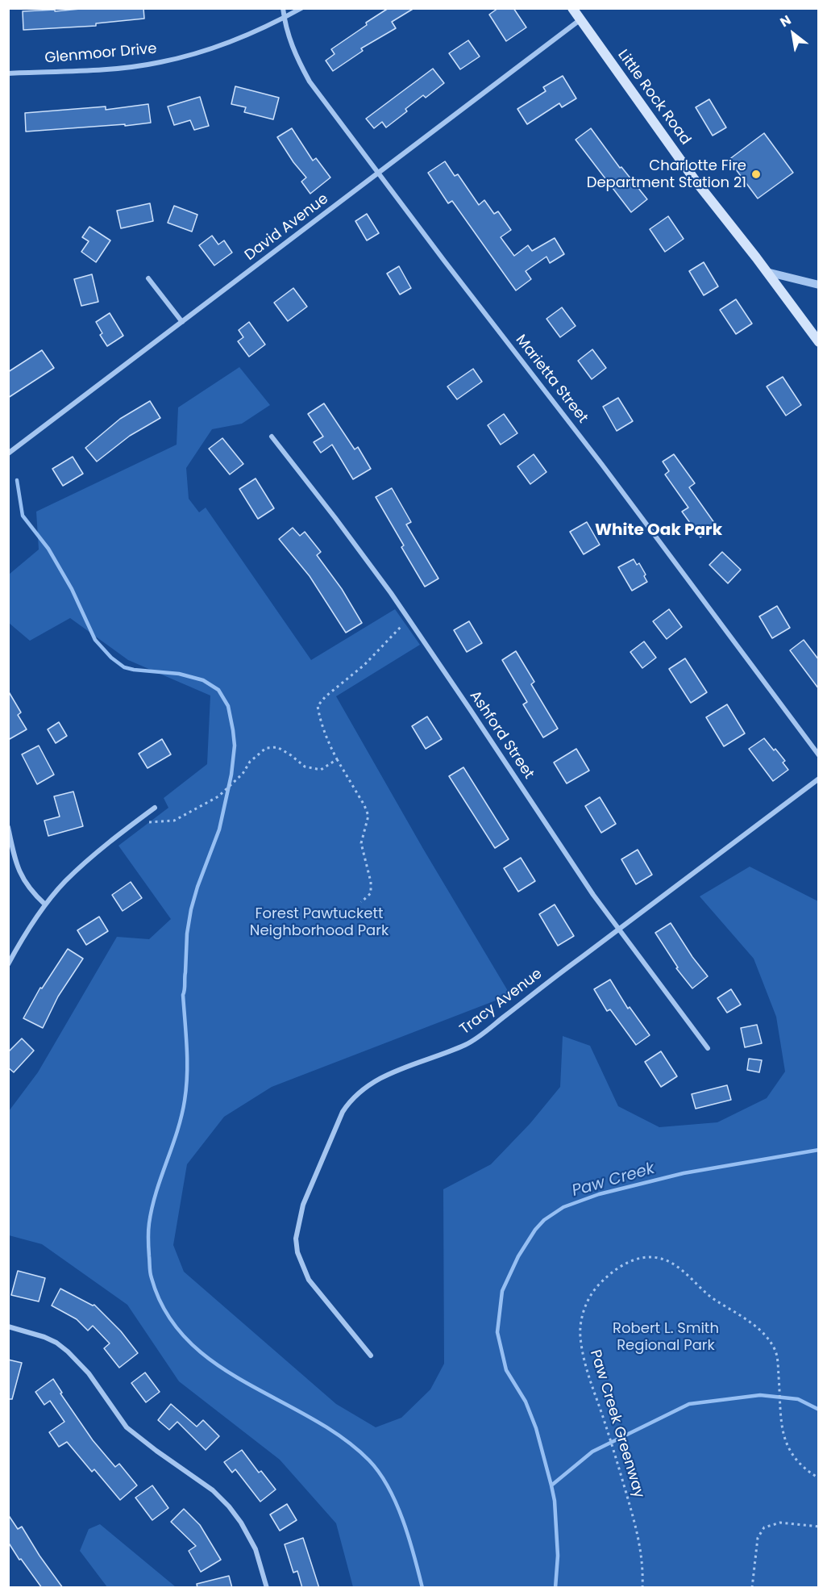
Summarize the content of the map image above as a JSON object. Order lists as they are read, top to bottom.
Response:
{
  "streets": {
    "main road": ["Little Rock Road"],
    "street": [
      "Glenmoor Drive",
      "David Avenue",
      "Marietta Street",
      "Ashford Street",
      "Tracy Avenue"
    ],
    "path": ["Paw Creek Greenway"]
  },
  "crossings": [
    ["Glenmoor Drive", "Marietta Street"],
    ["Little Rock Road", "David Avenue"],
    ["David Avenue", "Marietta Street"],
    ["Ashford Street", "Tracy Avenue"]
  ],
  "districts": ["White Oak Park"],
  "water": ["Paw Creek"],
  "parks": ["Forest Pawtuckett Neighborhood Park", "Robert L. Smith Regional Park"],
  "places": ["Charlotte Fire Department Station 21"],
  "north": "top left"
}
